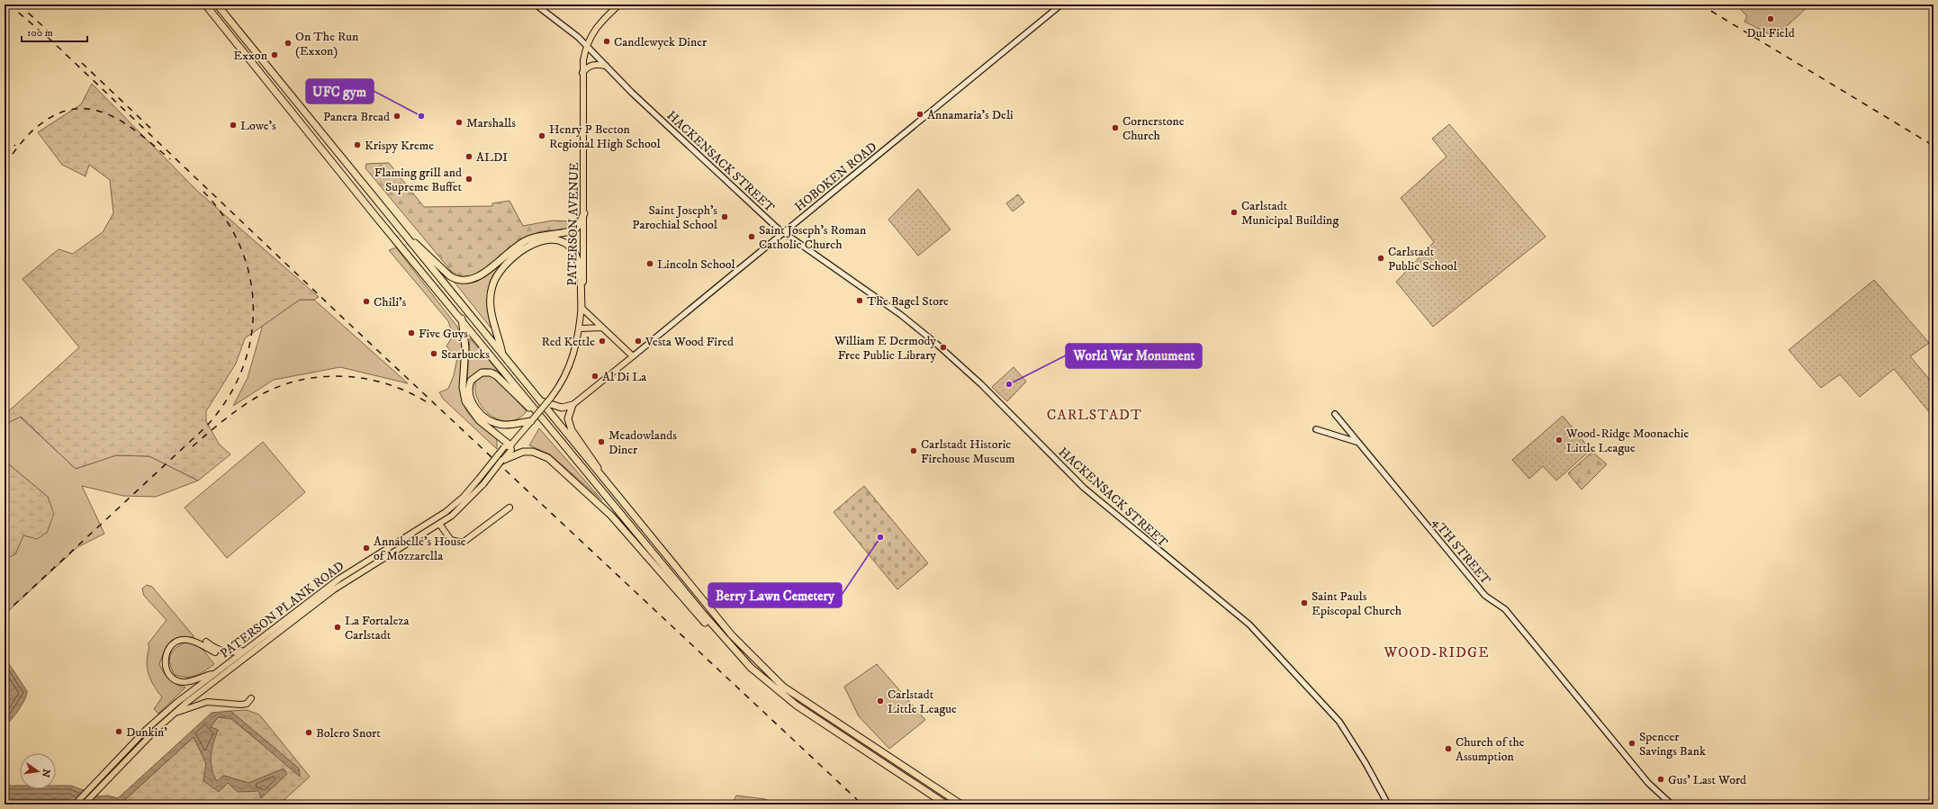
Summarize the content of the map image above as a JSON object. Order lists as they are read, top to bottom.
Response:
{
  "streets": {
    "main road": [
      "HACKENSACK STREET",
      "HOBOKEN ROAD",
      "PATERSON AVENUE",
      "4TH STREET",
      "PATERSON PLANK ROAD"
    ]
  },
  "crossings": [
    ["HACKENSACK STREET", "HOBOKEN ROAD"],
    ["HACKENSACK STREET", "PATERSON AVENUE"],
    ["PATERSON AVENUE", "PATERSON PLANK ROAD"]
  ],
  "districts": ["CARLSTADT", "WOOD-RIDGE"],
  "places": [
    "Dul Field",
    "Candlewyck Diner",
    "On The Run (Exxon)",
    "Exxon",
    "Annamaria's Deli",
    "Panera Bread",
    "UFC gym",
    "Marshalls",
    "Lowe's",
    "Cornerstone Church",
    "Henry P Becton Regional High School",
    "Krispy Kreme",
    "ALDI",
    "Flaming grill and Supreme Buffet",
    "Carlstadt Municipal Building",
    "Saint Joseph's Parochial School",
    "Saint Joseph's Roman Catholic Church",
    "Carlstadt Public School",
    "Lincoln School",
    "The Bagel Store",
    "Chili's",
    "Five Guys",
    "Red Kettle",
    "Vesta Wood Fired",
    "William E Dermody Free Public Library",
    "Starbucks",
    "Al Di La",
    "World War Monument",
    "Wood-Ridge Moonachie Little League",
    "Meadowlands Diner",
    "Carlstadt Historic Firehouse Museum",
    "Berry Lawn Cemetery",
    "Annabelle's House of Mozzarella",
    "Saint Pauls Episcopal Church",
    "La Fortaleza Carlstadt",
    "Carlstadt Little League",
    "Dunkin'",
    "Bolero Snort",
    "Spencer Savings Bank",
    "Church of the Assumption",
    "Gus' Last Word"
  ],
  "scale_bar": "100 m",
  "north": "right"
}
